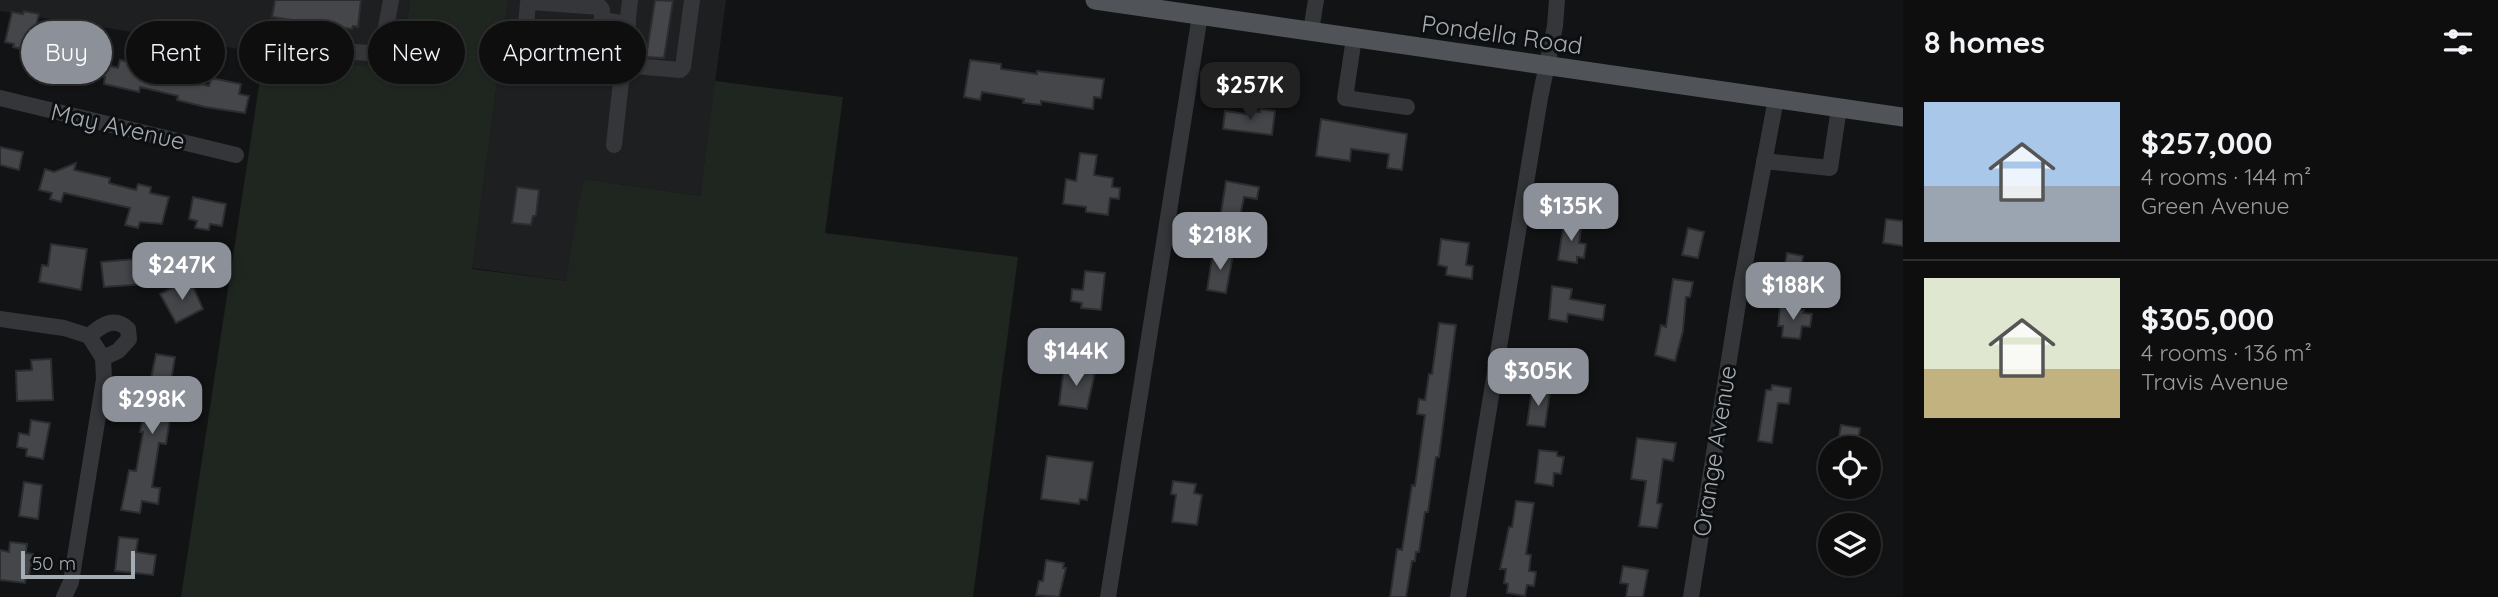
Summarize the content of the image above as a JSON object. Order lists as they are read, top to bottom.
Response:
{
  "streets": {
    "main road": ["Pondella Road"],
    "street": ["May Avenue", "Orange Avenue"]
  },
  "crossings": [
    ["Pondella Road", "Orange Avenue"]
  ],
  "scale_bar": "50 m",
  "page": {
    "heading": "8 homes",
    "chip": [
      "Buy",
      "Rent",
      "Filters",
      "New",
      "Apartment"
    ],
    "price": [
      "$257K",
      "$135K",
      "$218K",
      "$247K",
      "$188K",
      "$144K",
      "$305K",
      "$298K"
    ],
    "list": [
      {
        "name": "$257,000",
        "note": "4 rooms · 144 m² · Green Avenue"
      },
      {
        "name": "$305,000",
        "note": "4 rooms · 136 m² · Travis Avenue"
      }
    ],
    "scale": "50 m"
  }
}
